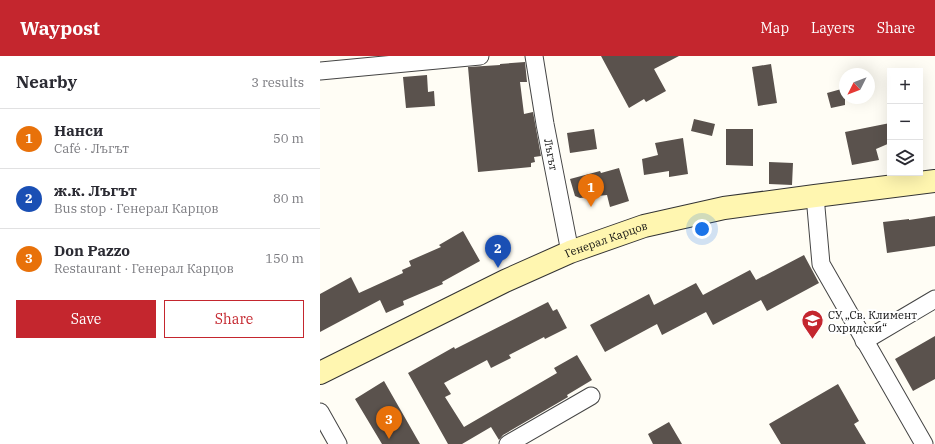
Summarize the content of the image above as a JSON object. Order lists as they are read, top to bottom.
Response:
{
  "streets": {
    "main road": ["Генерал Карцов"],
    "street": ["Лъгът"]
  },
  "crossings": [
    ["Лъгът", "Генерал Карцов"]
  ],
  "places": {
    "school or university": ["СУ „Св. Климент Охридски“"]
  },
  "north": "bottom left",
  "page": {
    "header": "Waypost",
    "nav": ["Map", "Layers", "Share"],
    "heading": ["Nearby", "3 results"],
    "map_buttons": ["+", "−"],
    "list": [
      {
        "mark": "1",
        "name": "Нанси",
        "note": "Café · Лъгът",
        "value": "50 m"
      },
      {
        "mark": "2",
        "name": "ж.к. Лъгът",
        "note": "Bus stop · Генерал Карцов",
        "value": "80 m"
      },
      {
        "mark": "3",
        "name": "Don Pazzo",
        "note": "Restaurant · Генерал Карцов",
        "value": "150 m"
      }
    ],
    "pins": ["1", "2", "3"],
    "buttons": ["Save", "Share"]
  }
}
